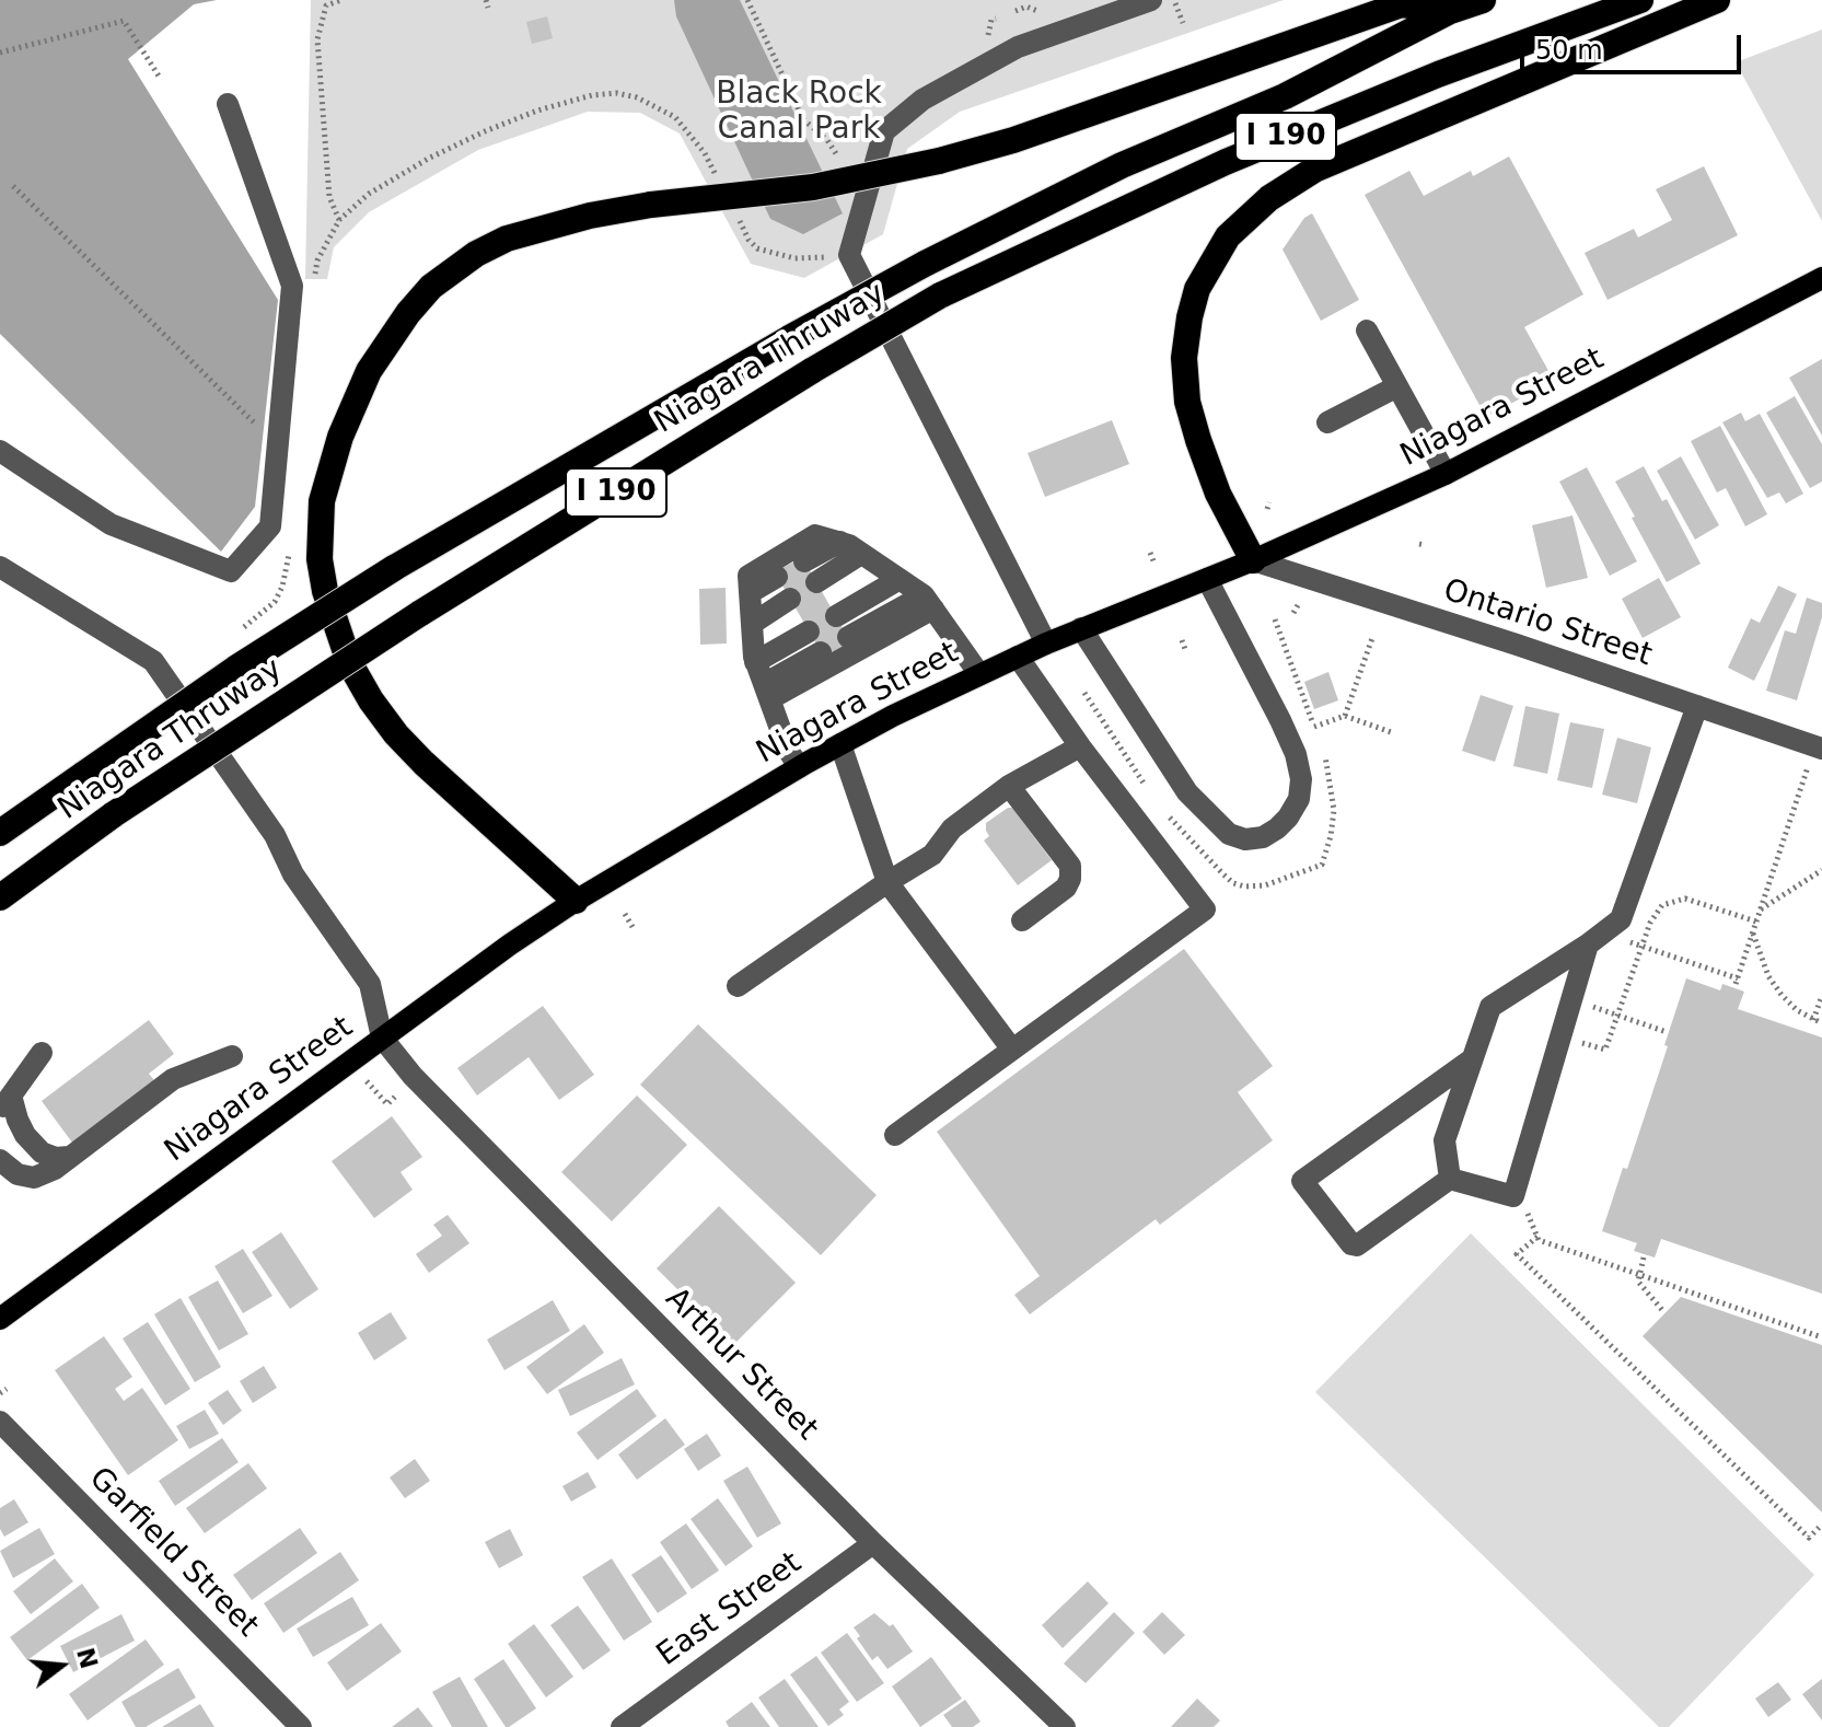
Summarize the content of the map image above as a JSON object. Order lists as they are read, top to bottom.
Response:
{
  "streets": {
    "highway": ["I 190", "Niagara Thruway"],
    "main road": ["Niagara Street"],
    "street": [
      "Ontario Street",
      "Arthur Street",
      "Garfield Street",
      "East Street"
    ]
  },
  "crossings": [
    ["Niagara Street", "Ontario Street"],
    ["Niagara Street", "Arthur Street"],
    ["Arthur Street", "East Street"]
  ],
  "parks": ["Black Rock Canal Park"],
  "scale_bar": "50 m",
  "north": "right"
}
